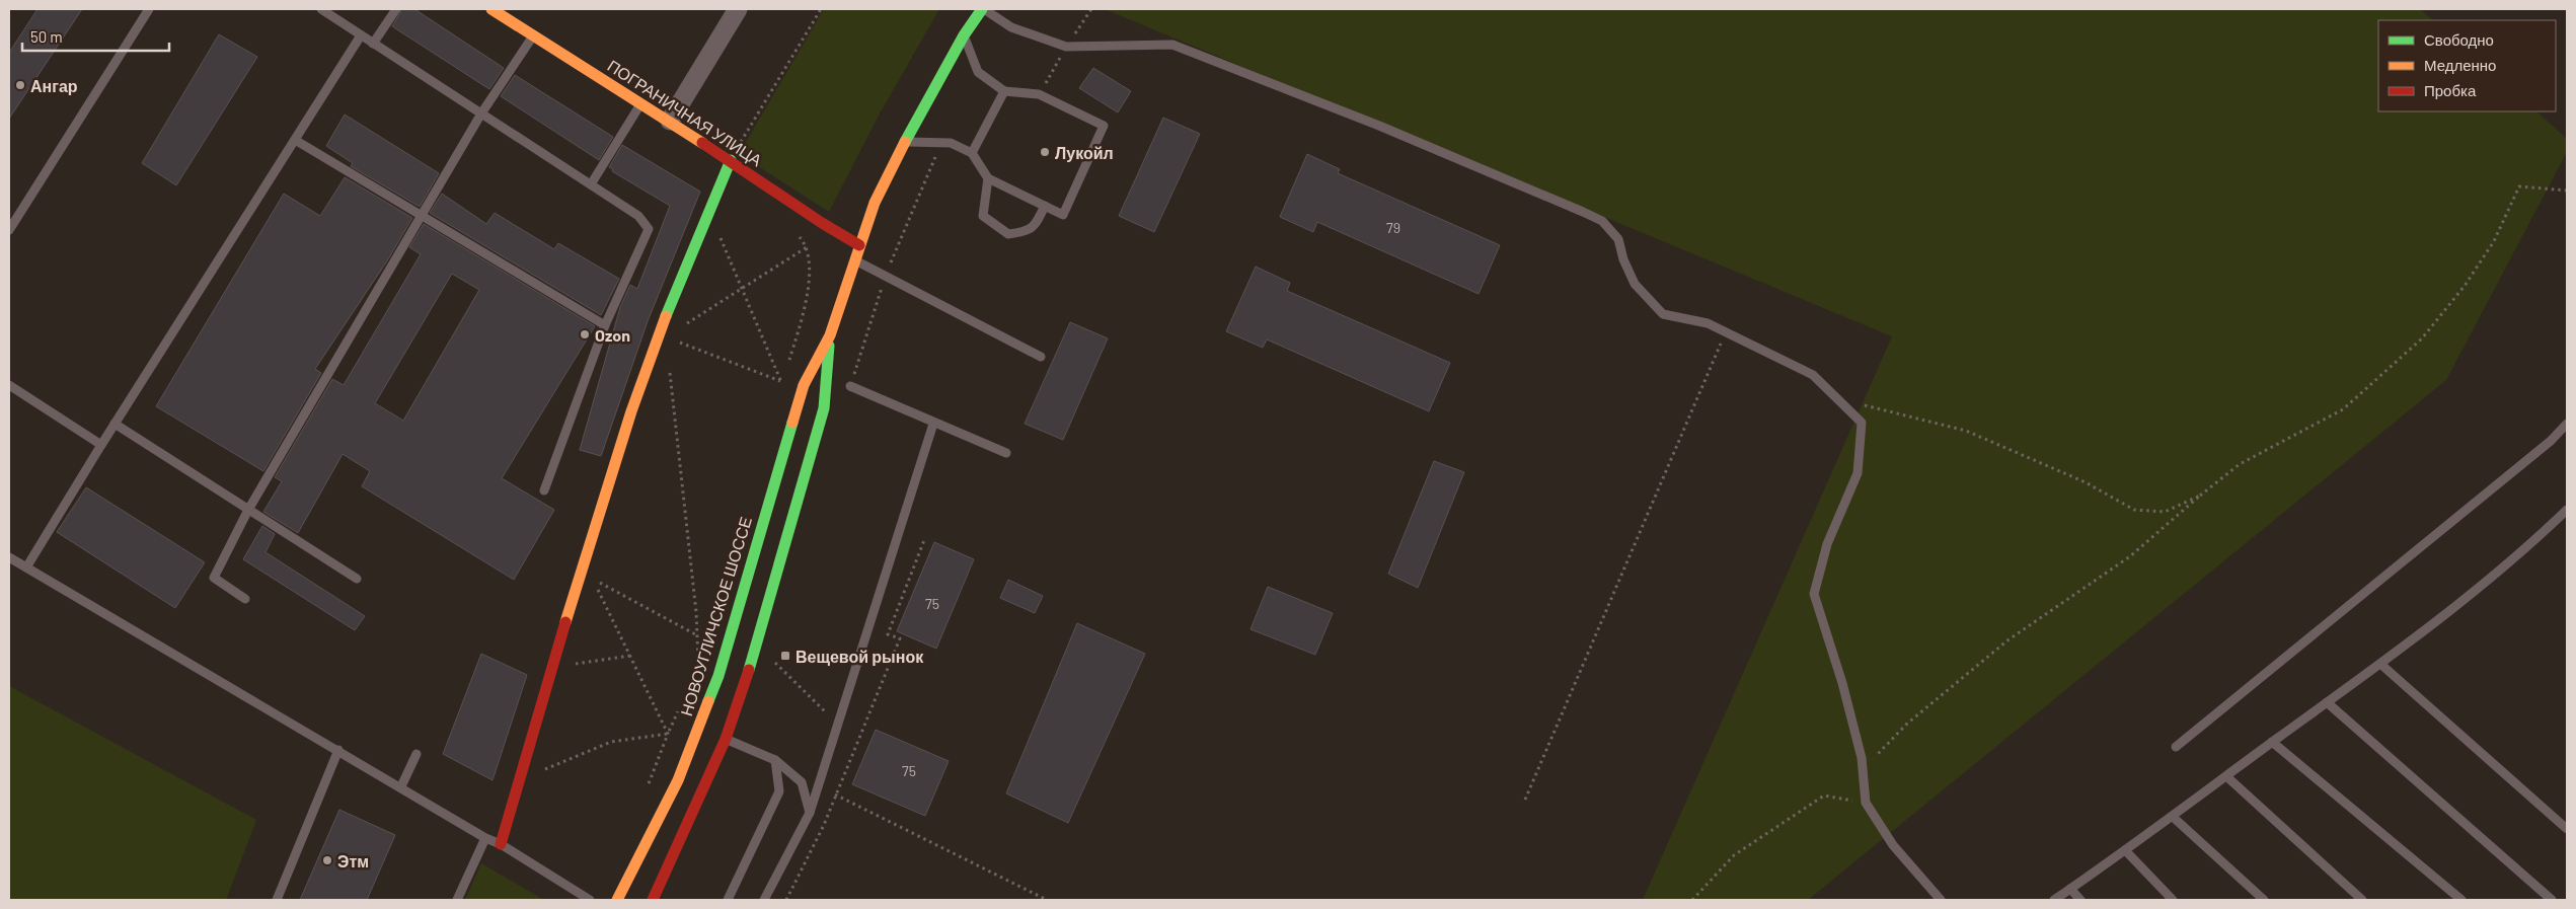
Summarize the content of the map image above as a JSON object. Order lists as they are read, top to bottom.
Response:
{
  "streets": {
    "main road": ["ПОГРАНИЧНАЯ УЛИЦА", "НОВОУГЛИЧСКОЕ ШОССЕ"]
  },
  "crossings": [
    ["ПОГРАНИЧНАЯ УЛИЦА", "НОВОУГЛИЧСКОЕ ШОССЕ"]
  ],
  "places": {
    "other": [
      "Ангар",
      "Лукойл",
      "Ozon",
      "Этм"
    ],
    "transit": ["Вещевой рынок"]
  },
  "house_numbers": ["79", "75", "75"],
  "legend": ["Свободно", "Медленно", "Пробка"],
  "scale_bar": "50 m"
}
